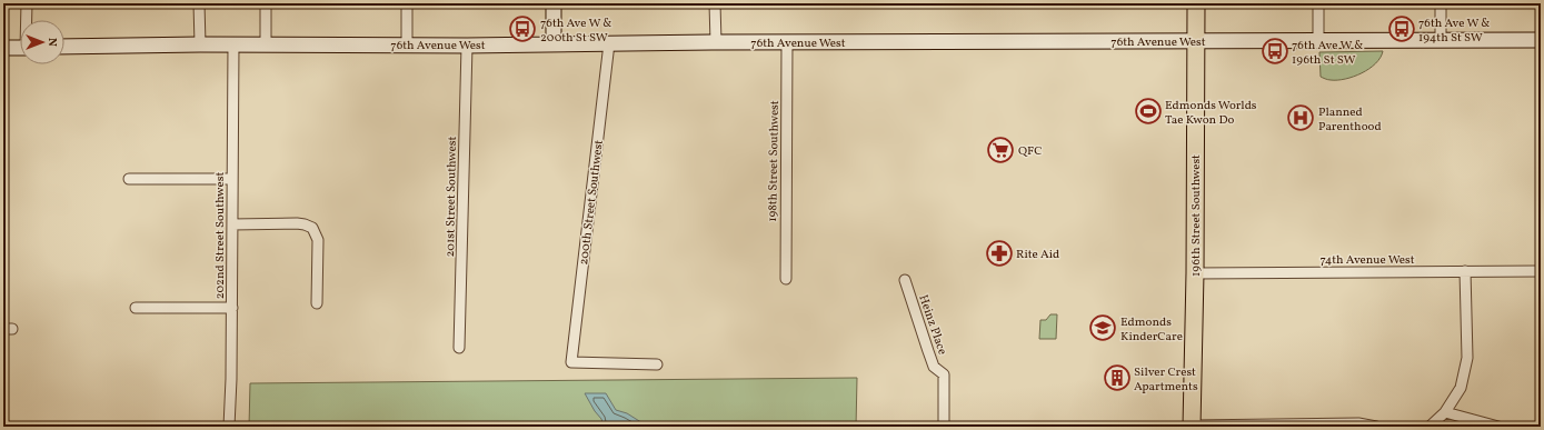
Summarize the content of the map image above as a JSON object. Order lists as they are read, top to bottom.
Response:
{
  "streets": {
    "main road": ["196th Street Southwest"],
    "street": [
      "76th Avenue West",
      "198th Street Southwest",
      "201st Street Southwest",
      "200th Street Southwest",
      "202nd Street Southwest",
      "74th Avenue West",
      "Heinz Place"
    ]
  },
  "crossings": [
    ["76th Avenue West", "198th Street Southwest"],
    ["76th Avenue West", "201st Street Southwest"],
    ["76th Avenue West", "200th Street Southwest"],
    ["76th Avenue West", "196th Street Southwest"],
    ["76th Avenue West", "202nd Street Southwest"],
    ["196th Street Southwest", "74th Avenue West"]
  ],
  "places": {
    "bus stop": ["76th Ave W & 200th St SW", "76th Ave W & 194th St SW", "76th Ave W & 196th St SW"],
    "sports": ["Edmonds Worlds Tae Kwon Do"],
    "hospital": ["Planned Parenthood"],
    "supermarket": ["QFC"],
    "pharmacy": ["Rite Aid"],
    "school or university": ["Edmonds KinderCare"],
    "building": ["Silver Crest Apartments"]
  },
  "north": "right"
}
